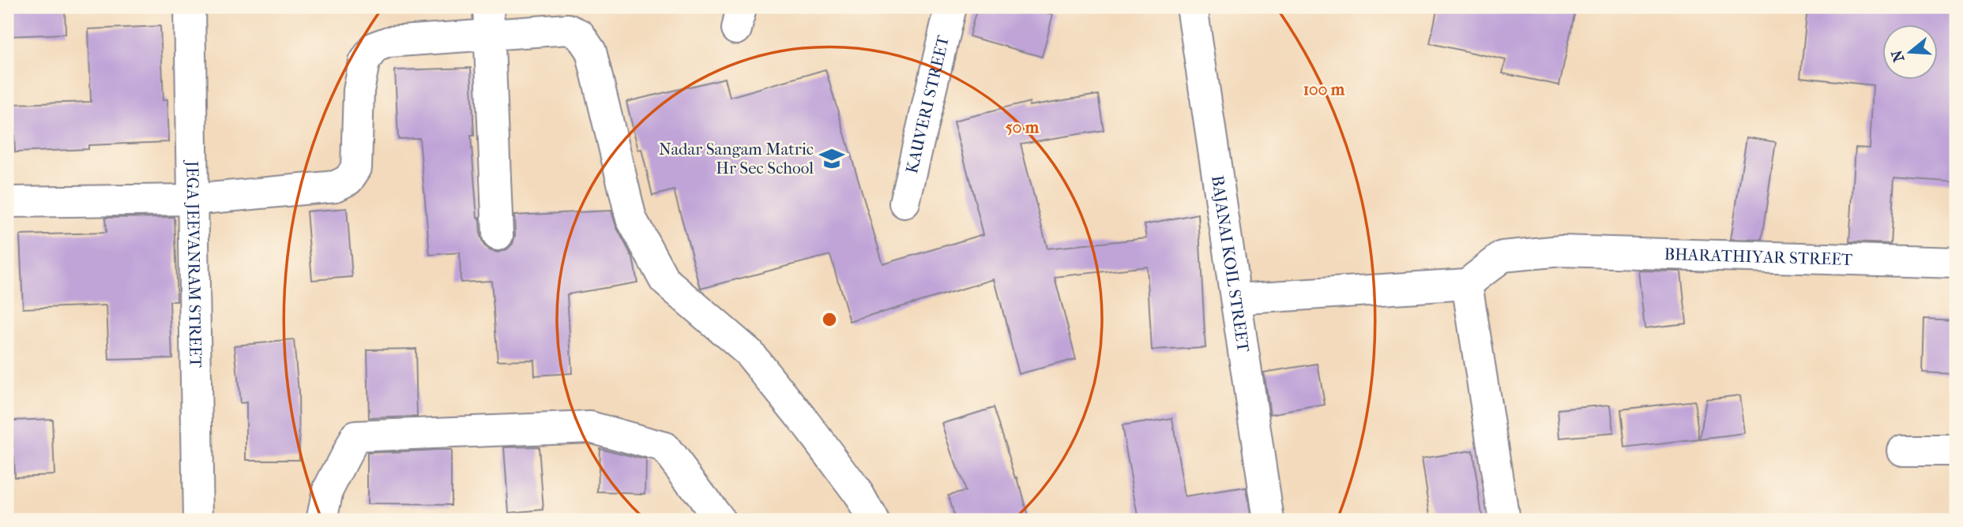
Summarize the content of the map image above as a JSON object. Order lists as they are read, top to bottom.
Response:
{
  "streets": {
    "street": [
      "KAUVERI STREET",
      "BHARATHIYAR STREET",
      "JEGA JEEVANRAM STREET",
      "BAJANAI KOIL STREET"
    ]
  },
  "places": {
    "school or university": ["Nadar Sangam Matric Hr Sec School"]
  },
  "north": "left",
  "rings": ["100 m", "50 m"]
}
